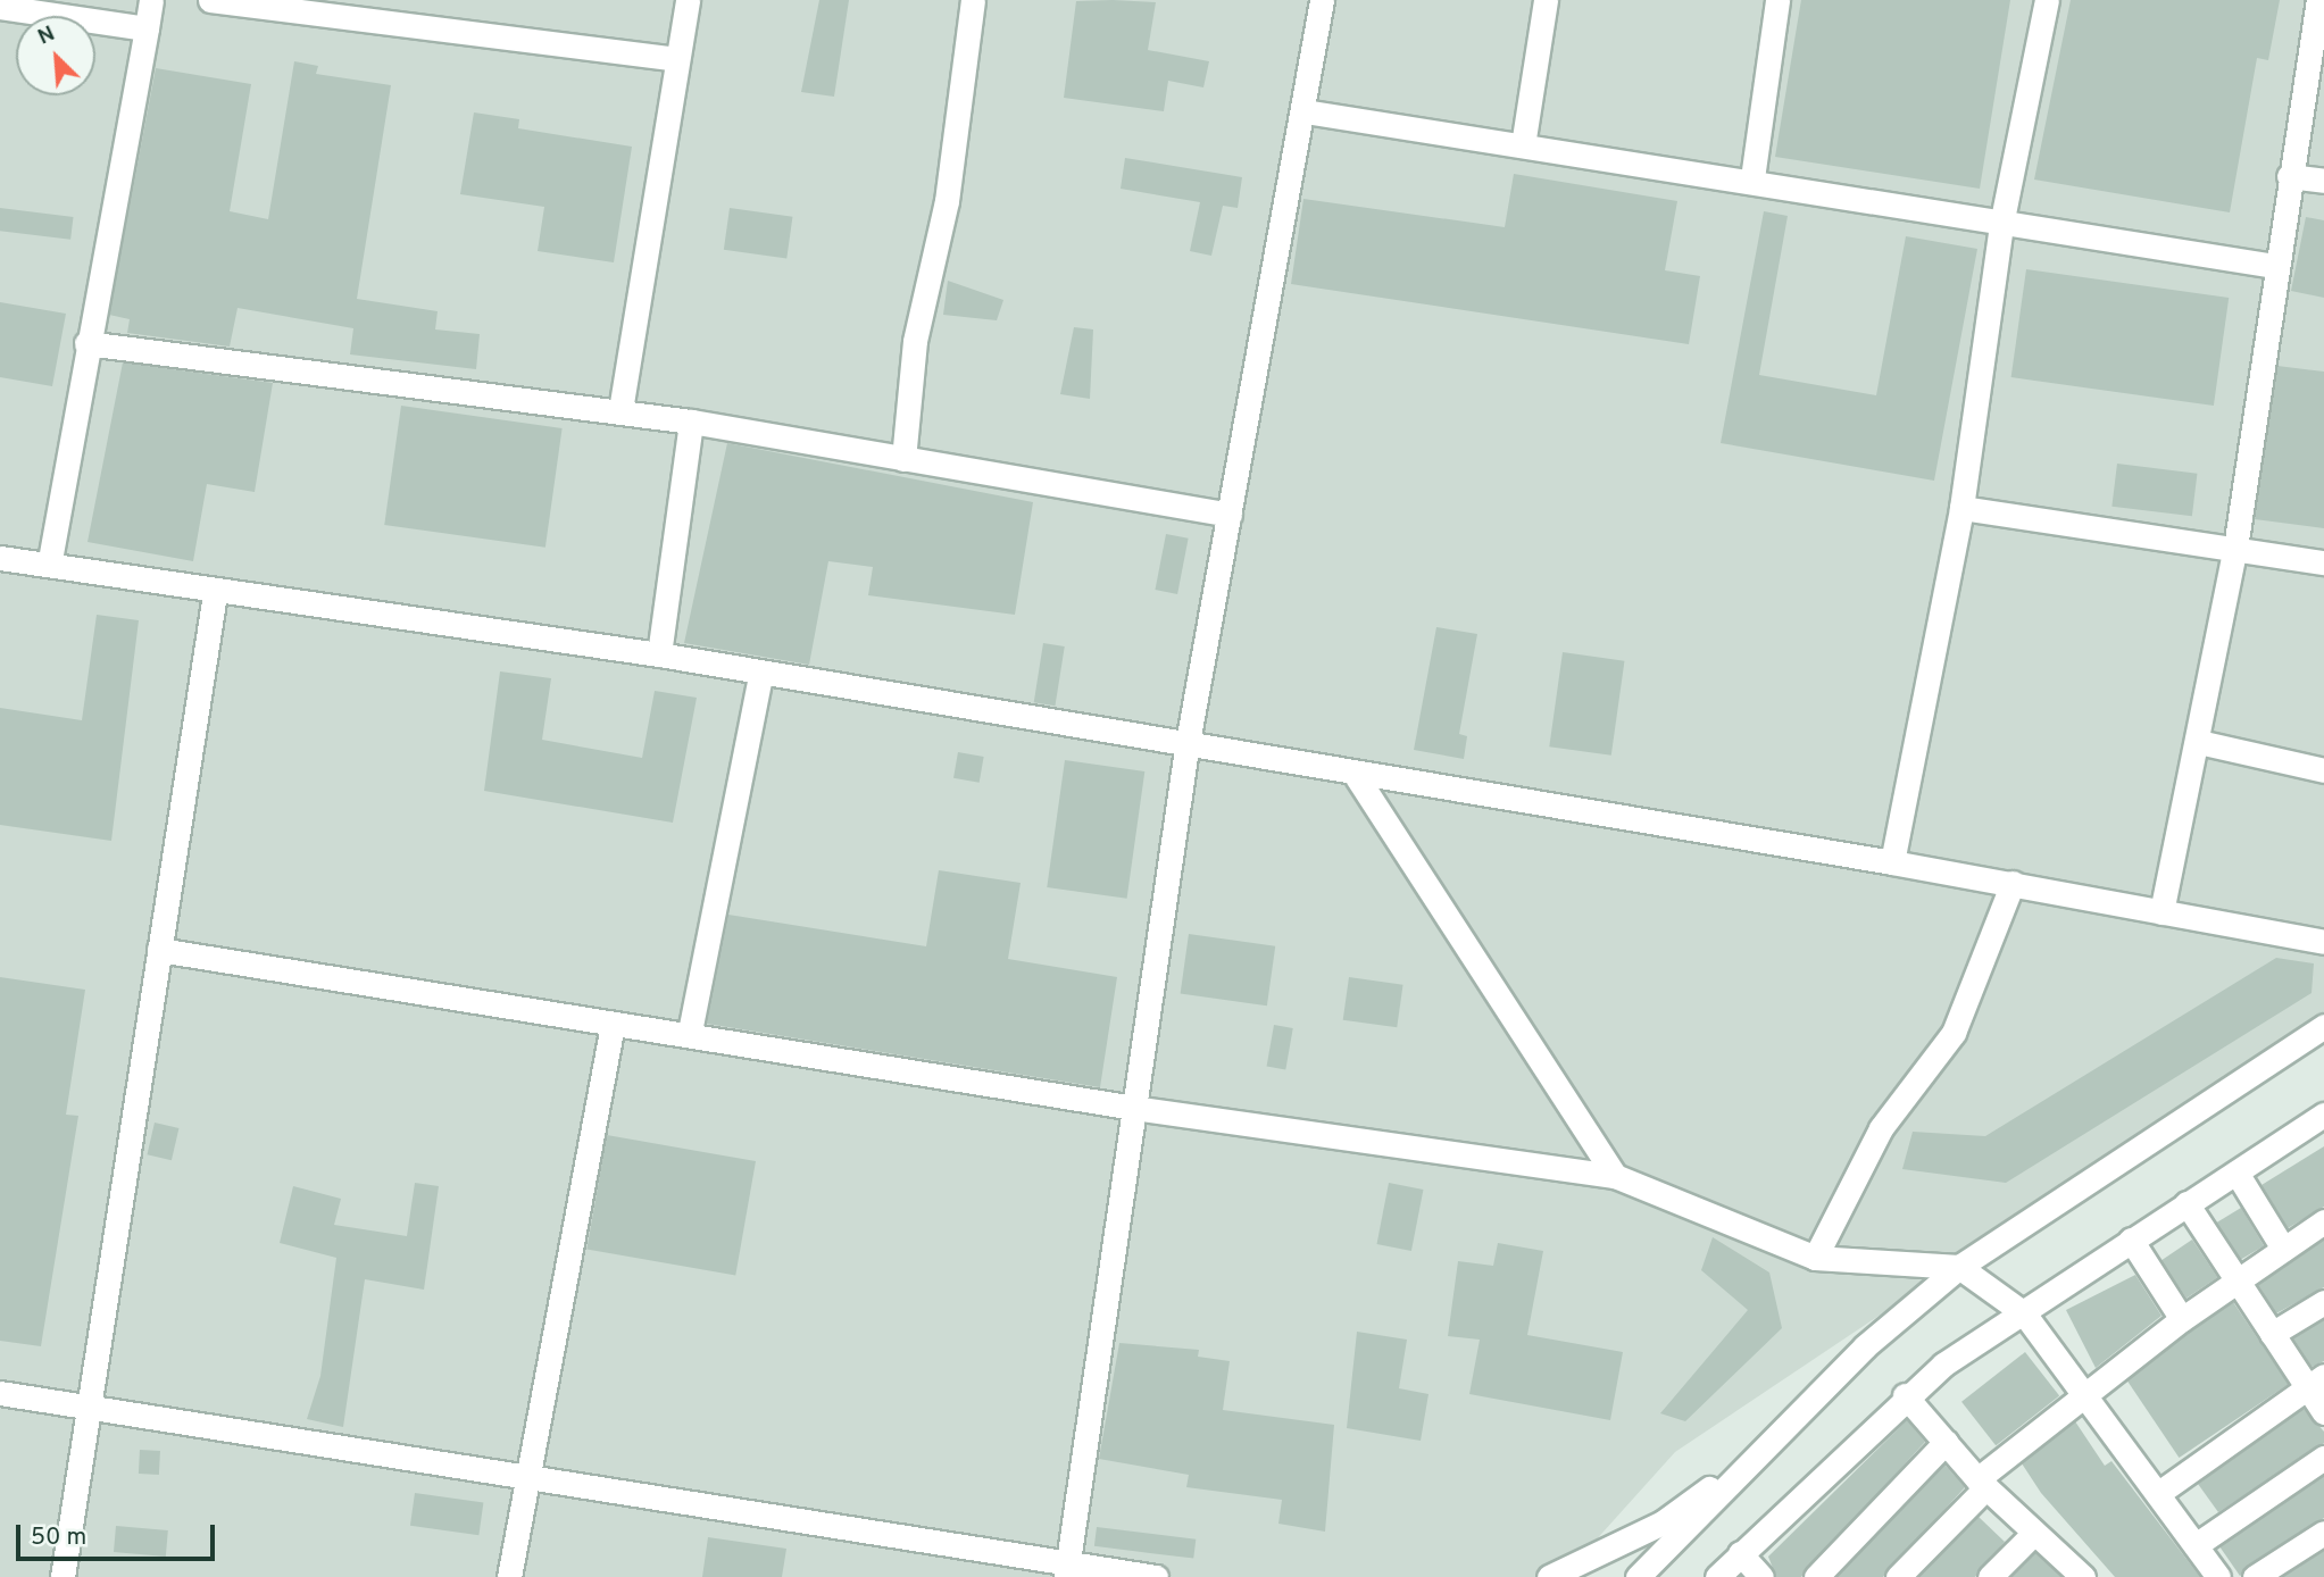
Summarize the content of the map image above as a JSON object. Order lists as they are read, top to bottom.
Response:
{
  "scale_bar": "50 m",
  "north": "top left"
}
